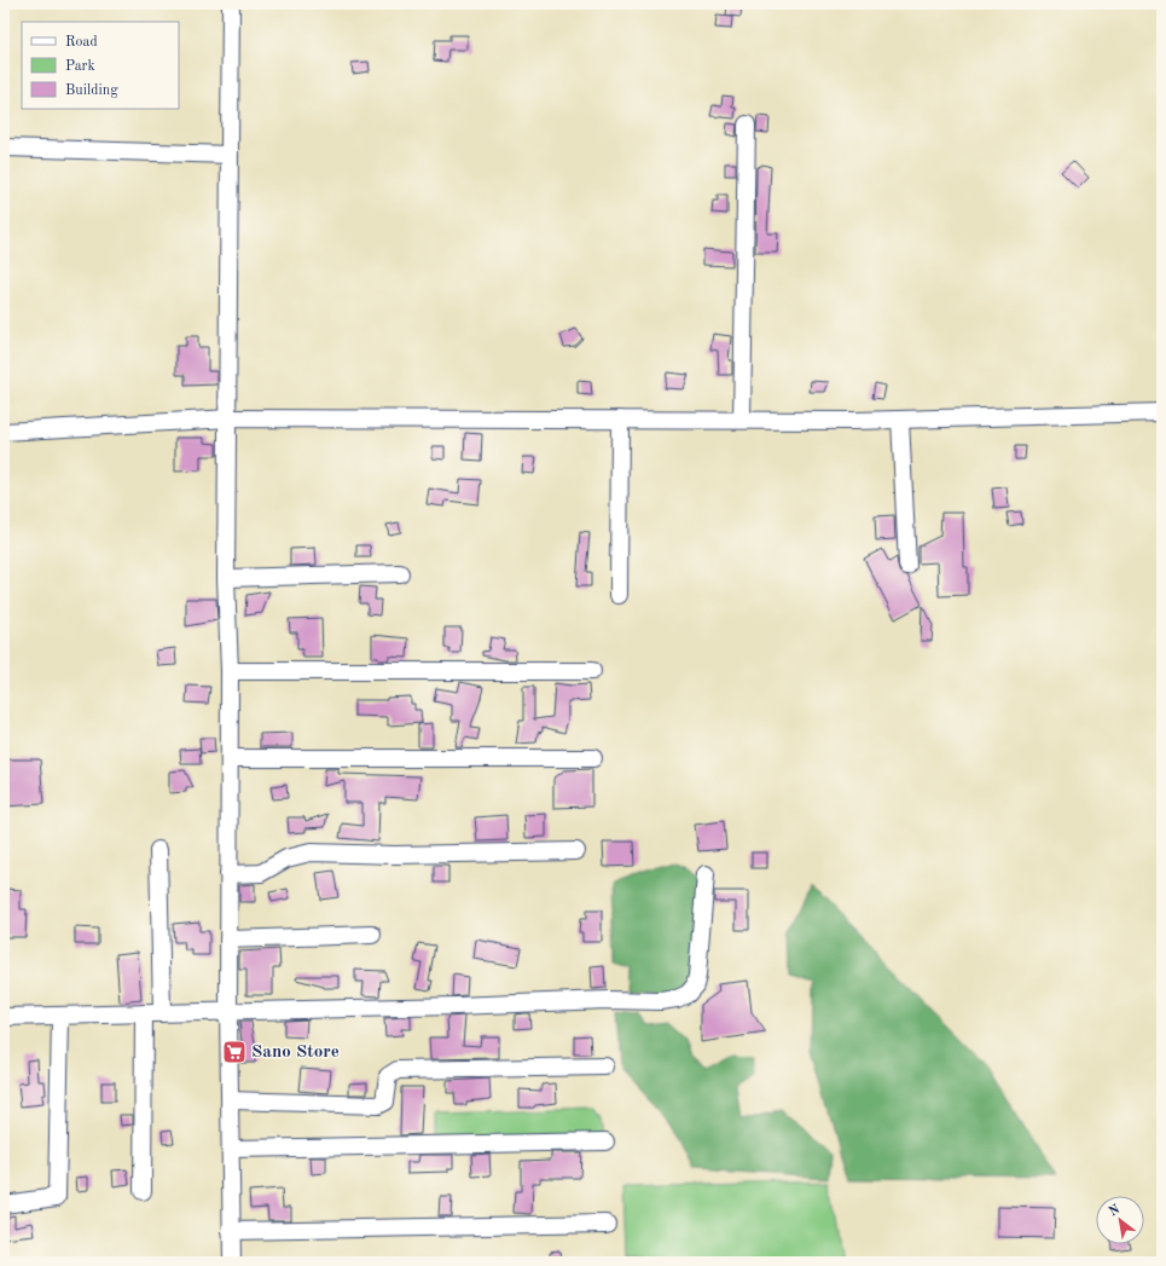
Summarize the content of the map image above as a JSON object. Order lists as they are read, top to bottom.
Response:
{
  "places": {
    "supermarket": ["Sano Store"]
  },
  "legend": ["Road", "Park", "Building"],
  "north": "top left"
}
